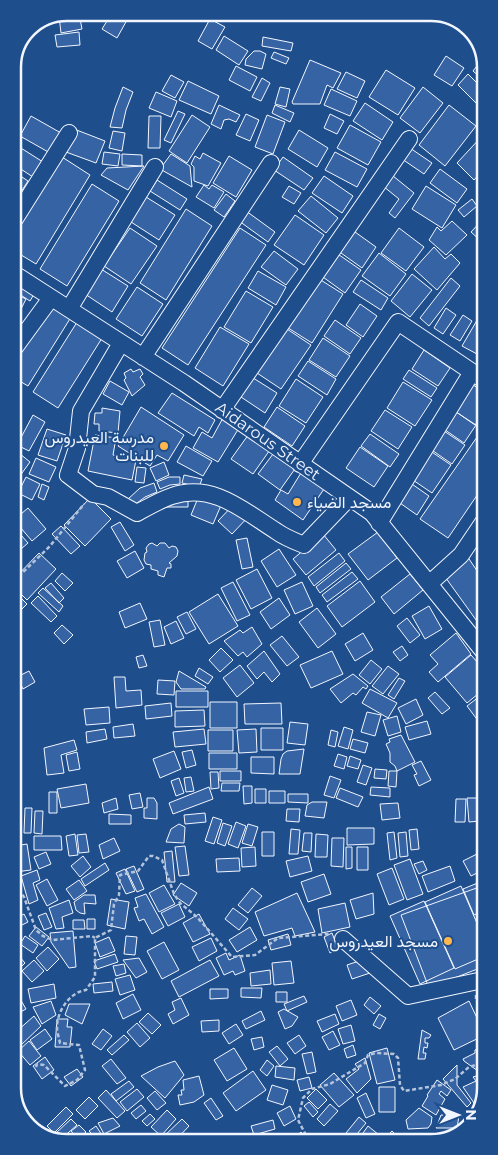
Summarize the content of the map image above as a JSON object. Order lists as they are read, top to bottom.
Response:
{
  "streets": {
    "street": ["Aidarous Street"]
  },
  "places": ["مدرسة العيدروس للبنات", "مسجد الضياء", "مسجد العيدروس"],
  "north": "right"
}
